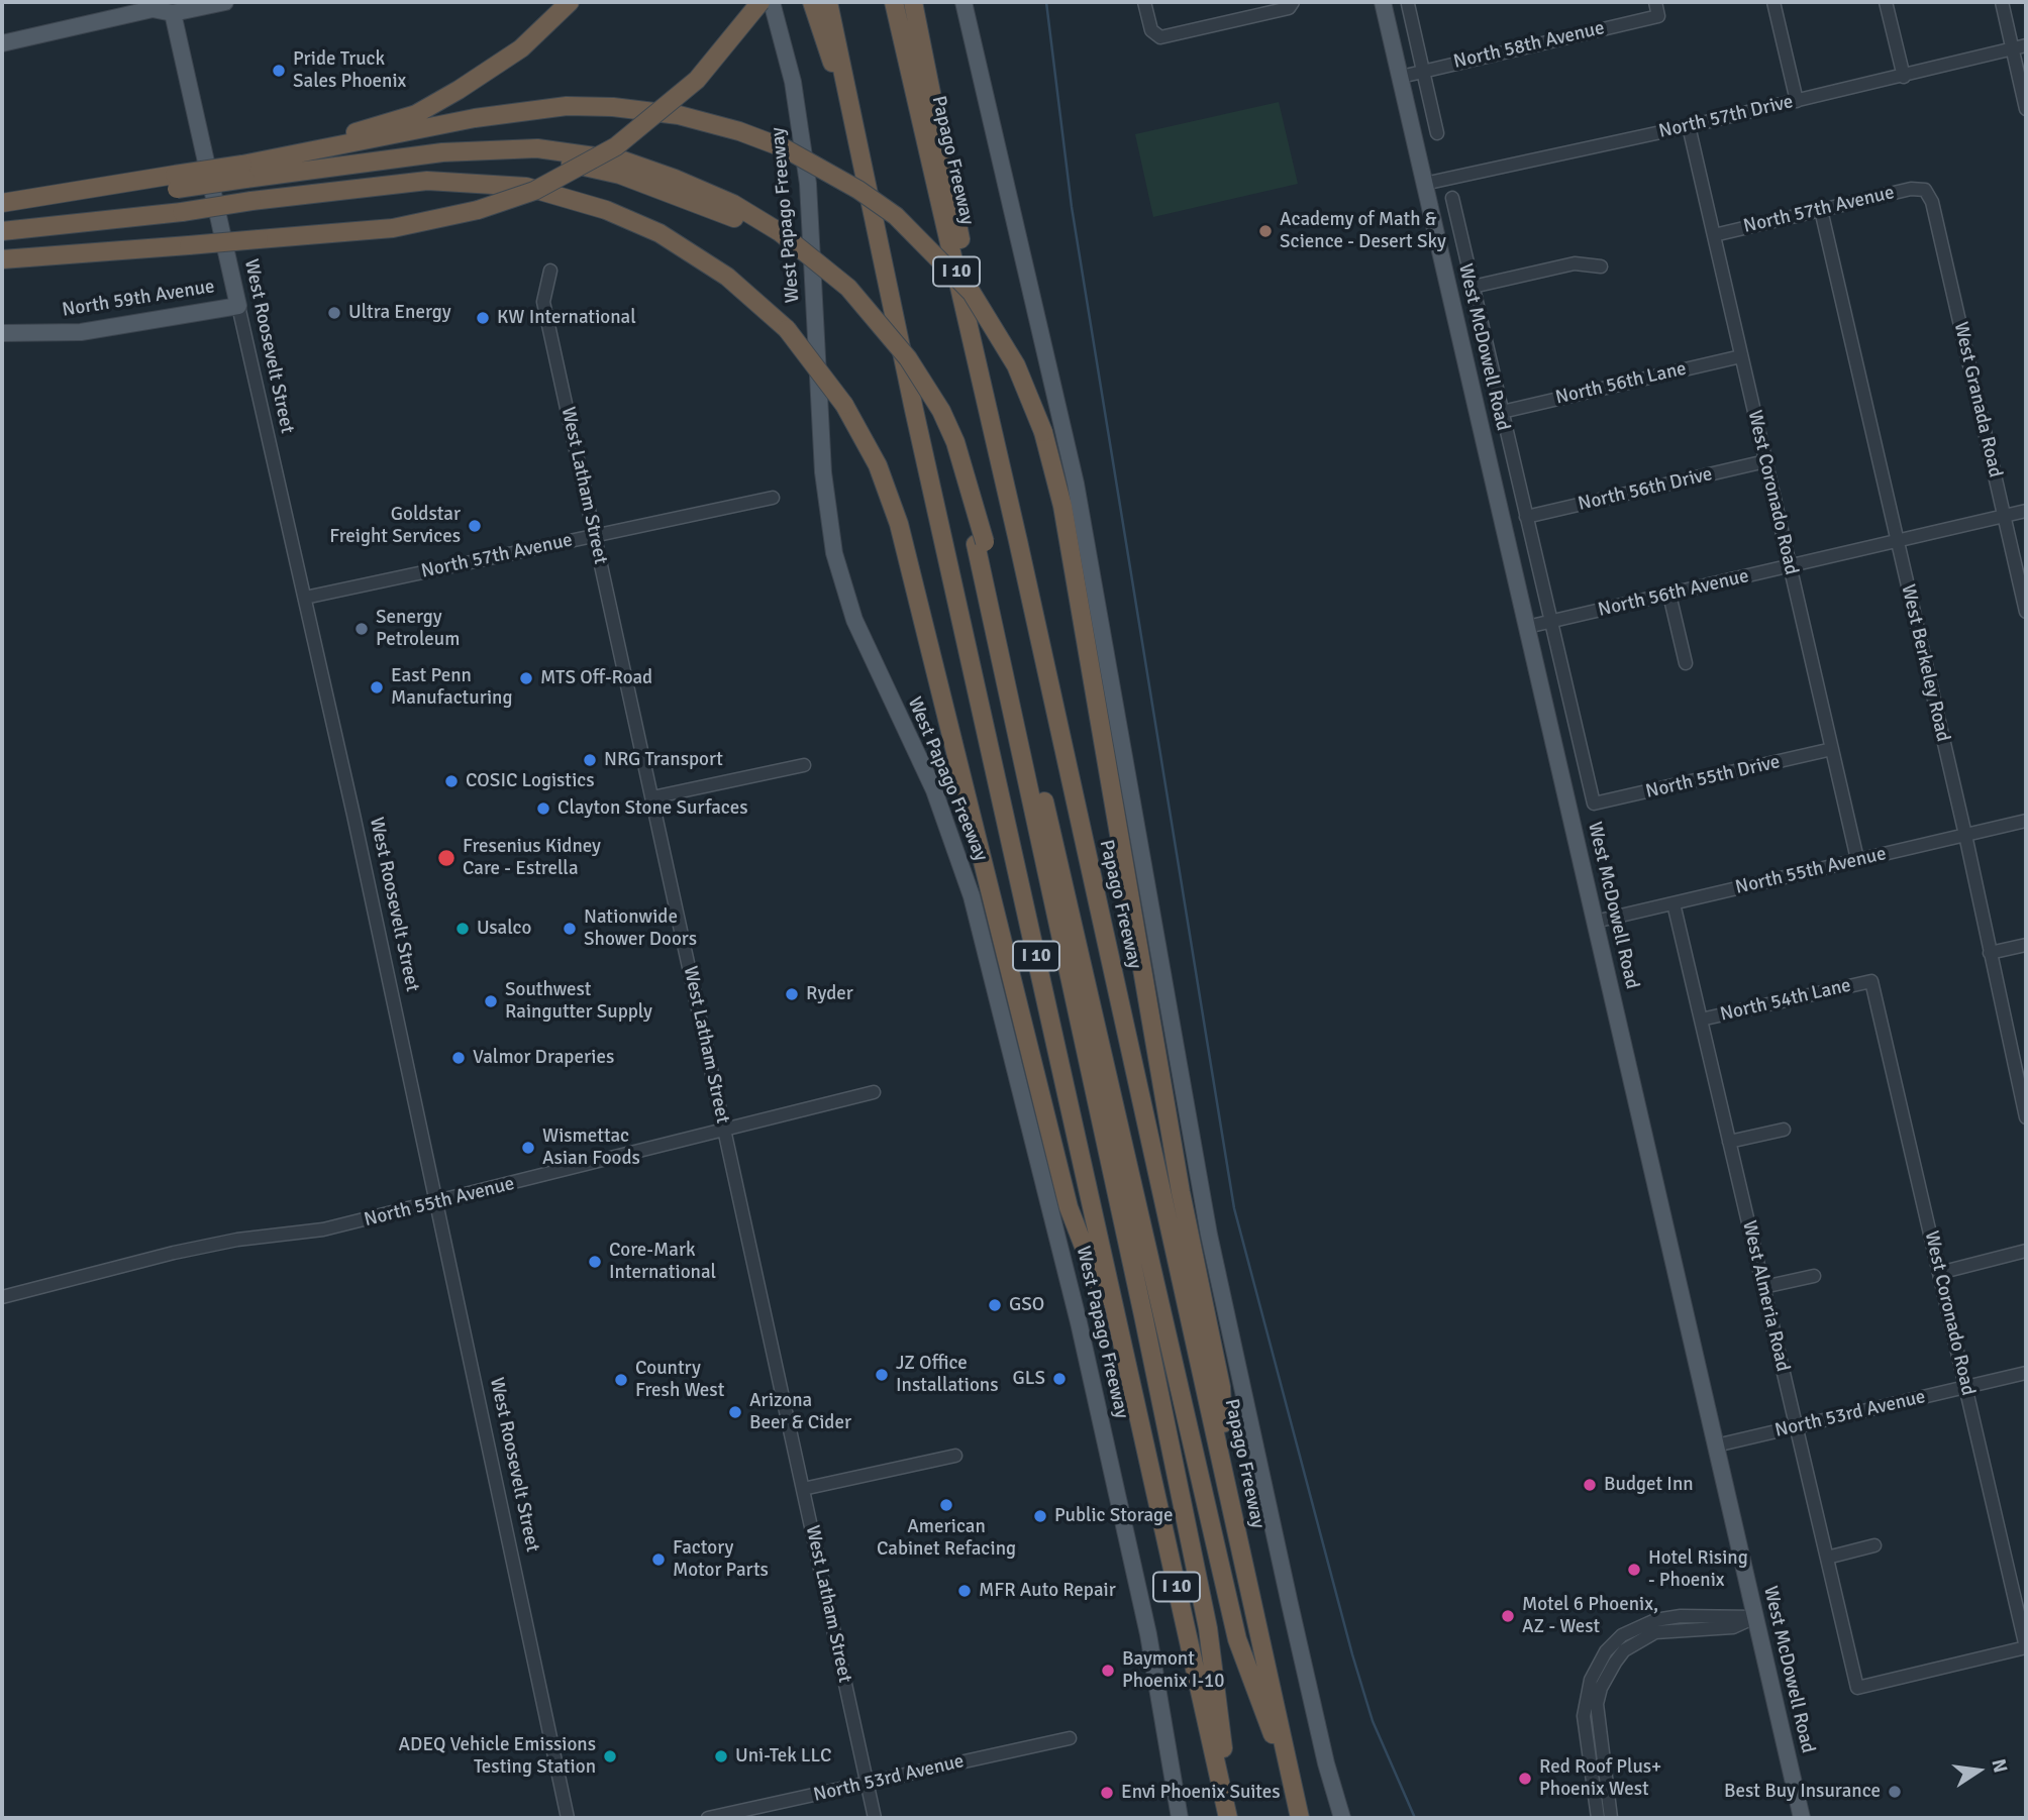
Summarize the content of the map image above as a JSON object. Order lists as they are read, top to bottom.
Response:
{
  "streets": {
    "highway": ["Papago Freeway", "I 10"],
    "main road": [
      "West Papago Freeway",
      "North 59th Avenue",
      "West Roosevelt Street",
      "West McDowell Road"
    ],
    "street": [
      "North 58th Avenue",
      "North 57th Drive",
      "North 57th Avenue",
      "North 56th Lane",
      "West Granada Road",
      "West Latham Street",
      "North 56th Drive",
      "West Coronado Road",
      "North 56th Avenue",
      "West Berkeley Road",
      "North 55th Drive",
      "North 55th Avenue",
      "North 54th Lane",
      "West Almeria Road",
      "North 53rd Avenue"
    ]
  },
  "crossings": [
    ["North 58th Avenue", "West McDowell Road"],
    ["North 57th Drive", "West McDowell Road"],
    ["North 57th Drive", "West Coronado Road"],
    ["North 57th Avenue", "West Roosevelt Street"],
    ["North 57th Avenue", "West Granada Road"],
    ["North 57th Avenue", "West Latham Street"],
    ["North 57th Avenue", "West Coronado Road"],
    ["North 57th Avenue", "West Berkeley Road"],
    ["North 59th Avenue", "West Roosevelt Street"],
    ["West Roosevelt Street", "North 55th Avenue"],
    ["West McDowell Road", "North 56th Lane"],
    ["West McDowell Road", "North 56th Drive"],
    ["West McDowell Road", "North 56th Avenue"],
    ["West McDowell Road", "North 55th Drive"],
    ["West McDowell Road", "North 55th Avenue"],
    ["West McDowell Road", "North 53rd Avenue"],
    ["North 56th Lane", "West Coronado Road"],
    ["West Granada Road", "North 56th Avenue"],
    ["West Latham Street", "North 55th Avenue"],
    ["West Latham Street", "North 53rd Avenue"],
    ["North 56th Drive", "West Coronado Road"],
    ["West Coronado Road", "North 56th Avenue"],
    ["West Coronado Road", "North 55th Drive"],
    ["West Coronado Road", "North 55th Avenue"],
    ["West Coronado Road", "North 54th Lane"],
    ["West Coronado Road", "West Almeria Road"],
    ["West Coronado Road", "North 53rd Avenue"],
    ["North 56th Avenue", "West Berkeley Road"],
    ["West Berkeley Road", "North 55th Avenue"],
    ["North 55th Avenue", "West Almeria Road"],
    ["North 54th Lane", "West Almeria Road"],
    ["West Almeria Road", "North 53rd Avenue"]
  ],
  "places": [
    "Pride Truck Sales Phoenix",
    "Academy of Math & Science - Desert Sky",
    "Ultra Energy",
    "KW International",
    "Goldstar Freight Services",
    "Senergy Petroleum",
    "MTS Off-Road",
    "East Penn Manufacturing",
    "NRG Transport",
    "COSIC Logistics",
    "Clayton Stone Surfaces",
    "Fresenius Kidney Care - Estrella",
    "Usalco",
    "Nationwide Shower Doors",
    "Ryder",
    "Southwest Raingutter Supply",
    "Valmor Draperies",
    "Wismettac Asian Foods",
    "Core-Mark International",
    "GSO",
    "JZ Office Installations",
    "GLS",
    "Country Fresh West",
    "Arizona Beer & Cider",
    "Budget Inn",
    "American Cabinet Refacing",
    "Public Storage",
    "Factory Motor Parts",
    "Hotel Rising - Phoenix",
    "MFR Auto Repair",
    "Motel 6 Phoenix, AZ - West",
    "Baymont Phoenix I-10",
    "ADEQ Vehicle Emissions Testing Station",
    "Uni-Tek LLC",
    "Red Roof Plus+ Phoenix West",
    "Best Buy Insurance",
    "Envi Phoenix Suites"
  ],
  "north": "right"
}
